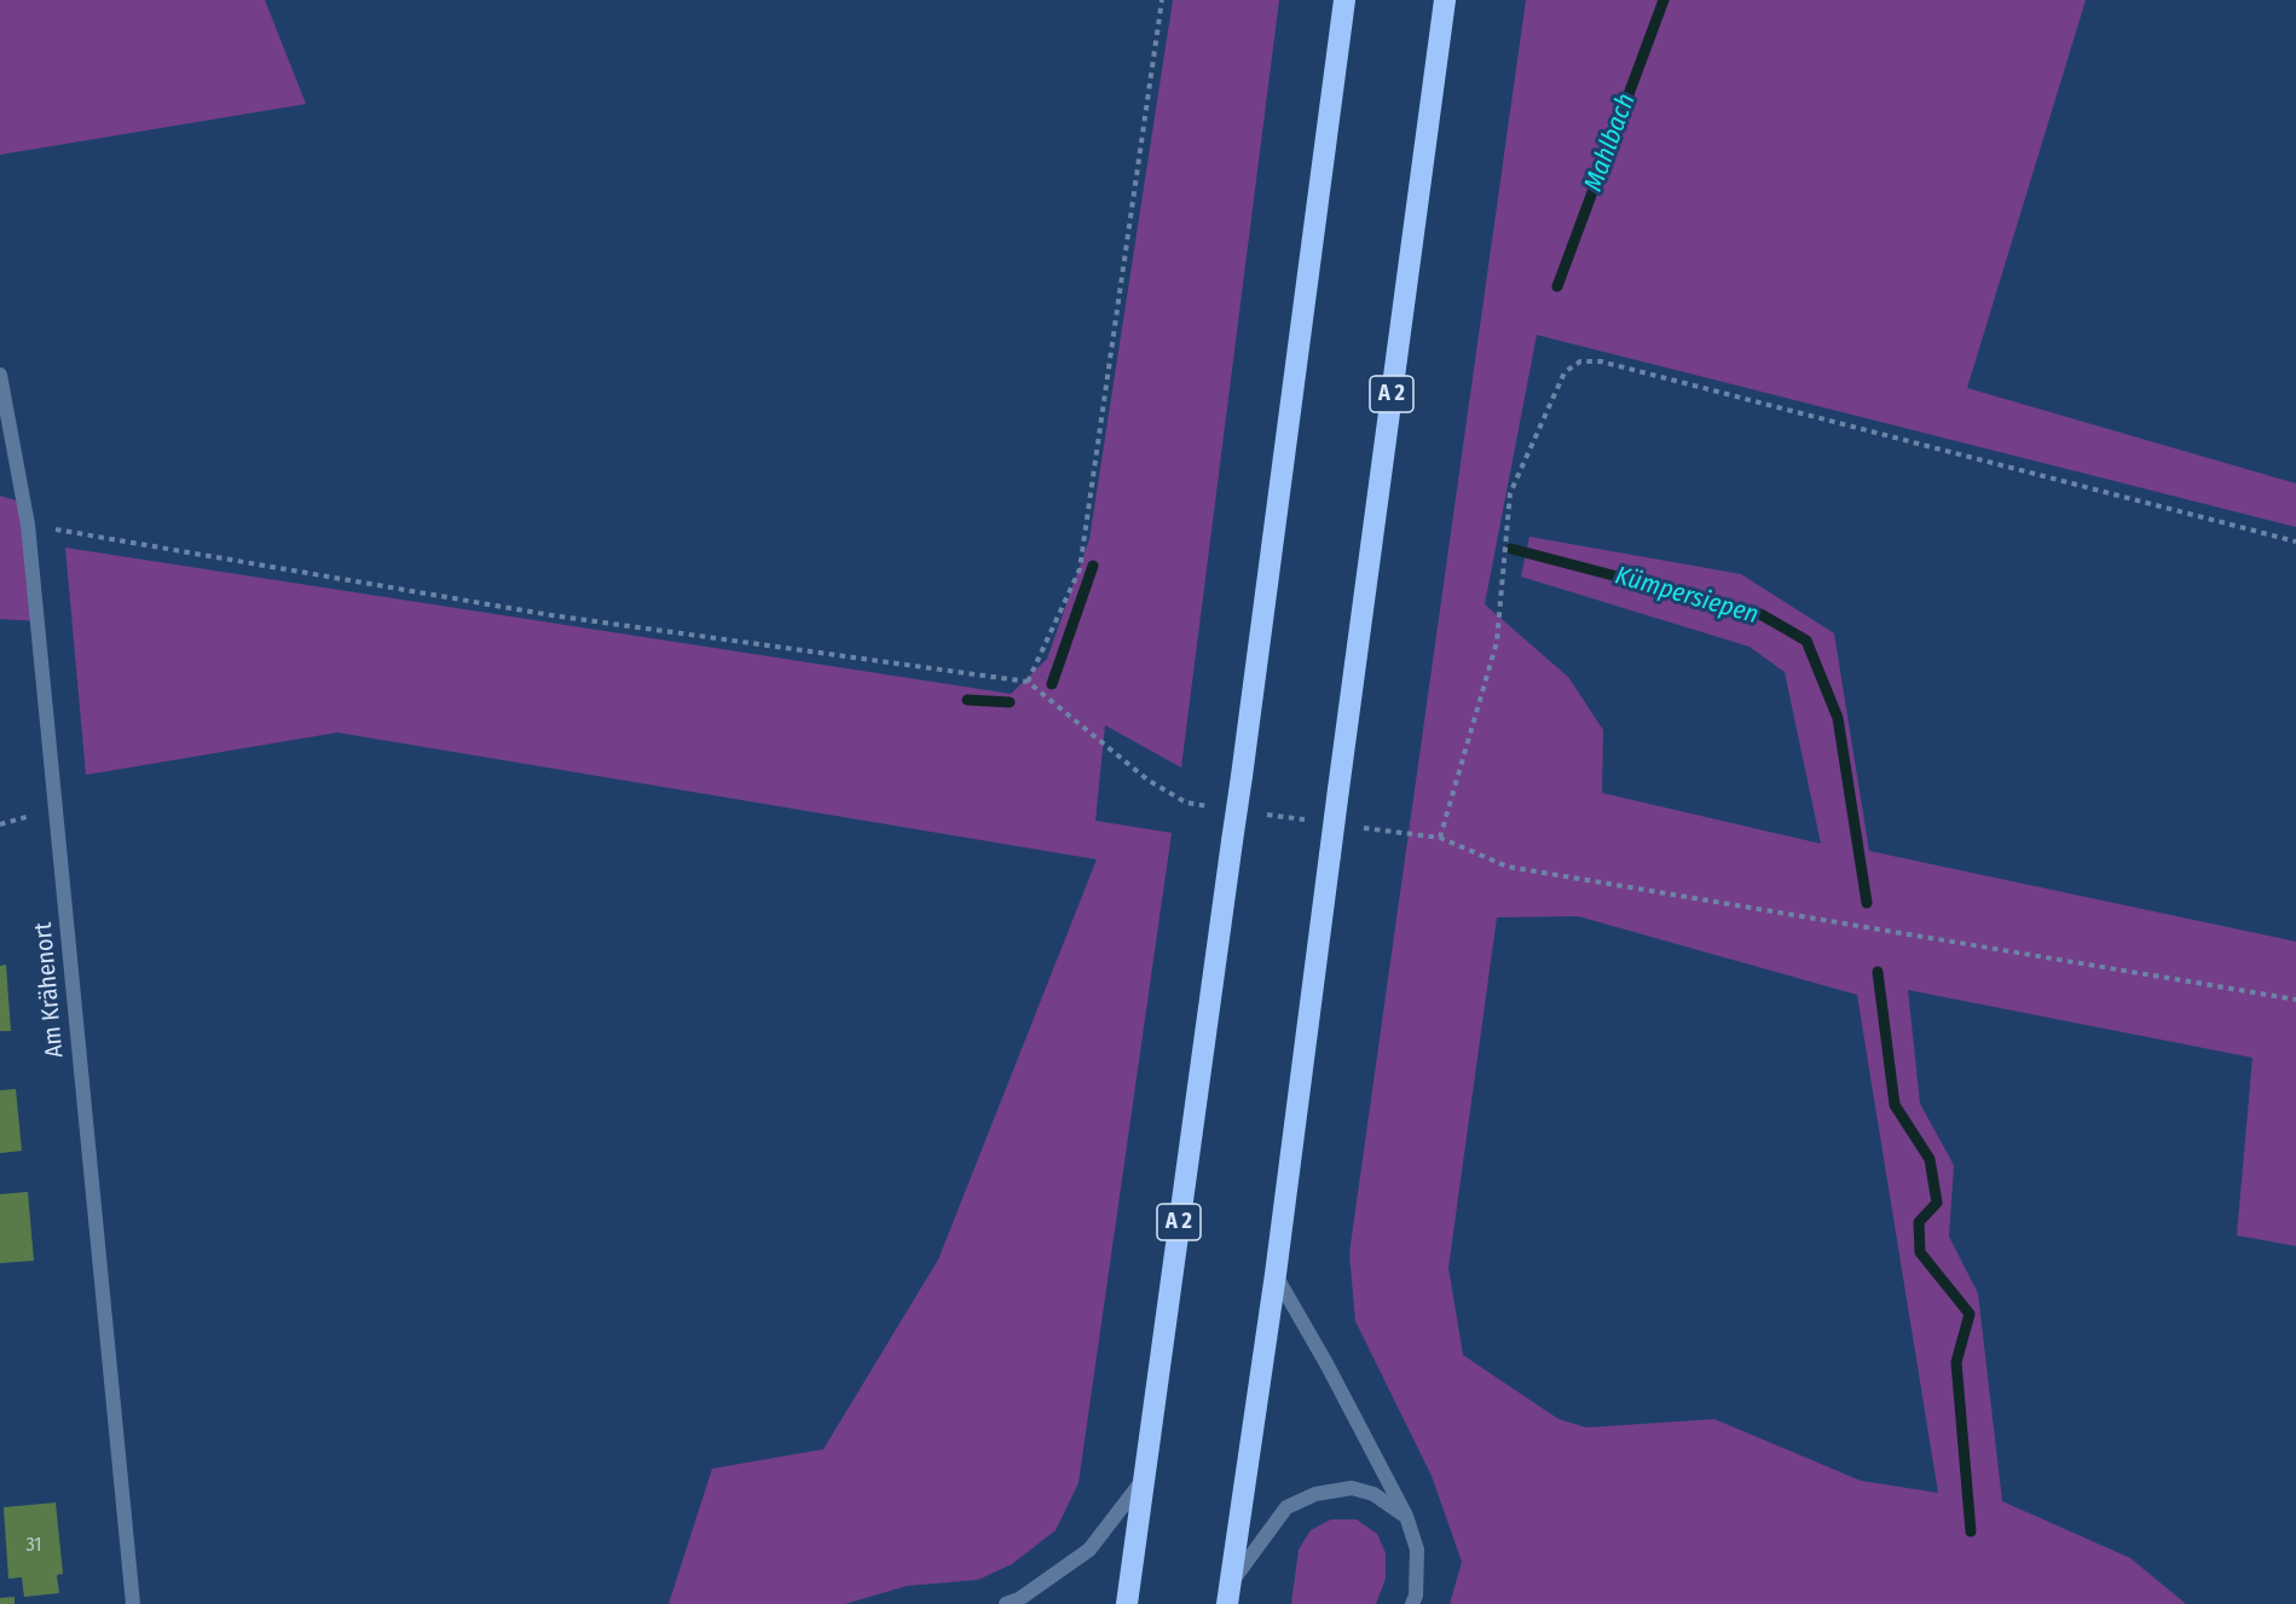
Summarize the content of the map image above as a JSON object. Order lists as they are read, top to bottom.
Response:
{
  "streets": {
    "highway": ["A 2"],
    "street": ["Am Krähenort"]
  },
  "water": ["Mahlbach", "Kümpersiepen"],
  "house_numbers": ["31"]
}
